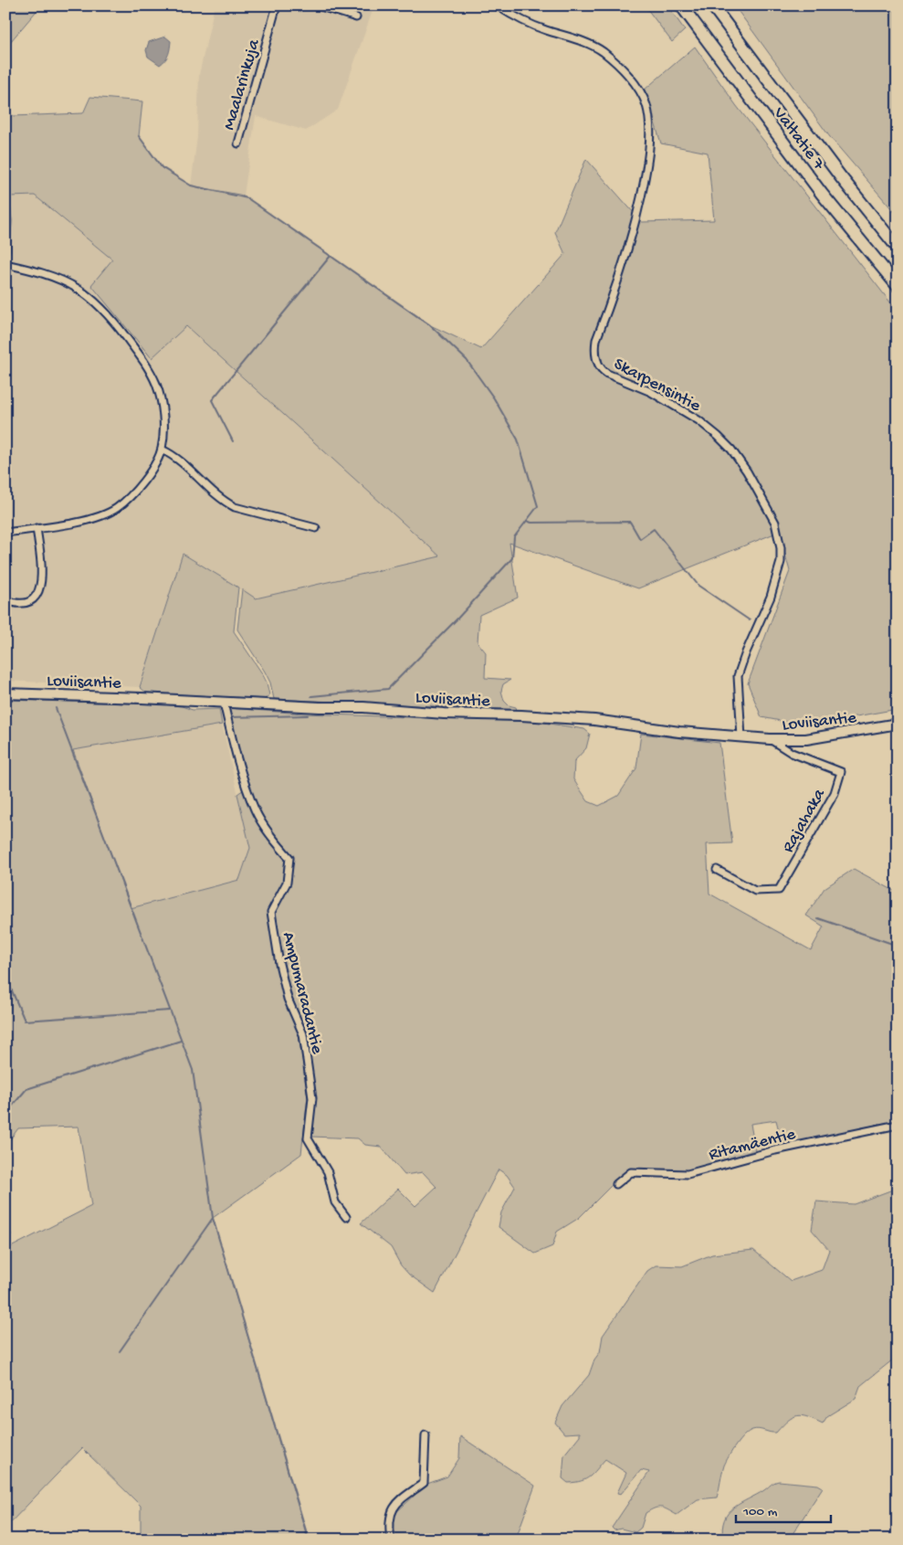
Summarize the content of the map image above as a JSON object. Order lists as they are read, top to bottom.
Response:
{
  "streets": {
    "highway": ["Valtatie 7"],
    "main road": ["Loviisantie"],
    "street": [
      "Maalarinkuja",
      "Skarpensintie",
      "Rajahaka",
      "Ampumaradantie",
      "Ritamäentie"
    ]
  },
  "crossings": [
    ["Skarpensintie", "Loviisantie"],
    ["Loviisantie", "Rajahaka"],
    ["Loviisantie", "Ampumaradantie"]
  ],
  "scale_bar": "100 m"
}
